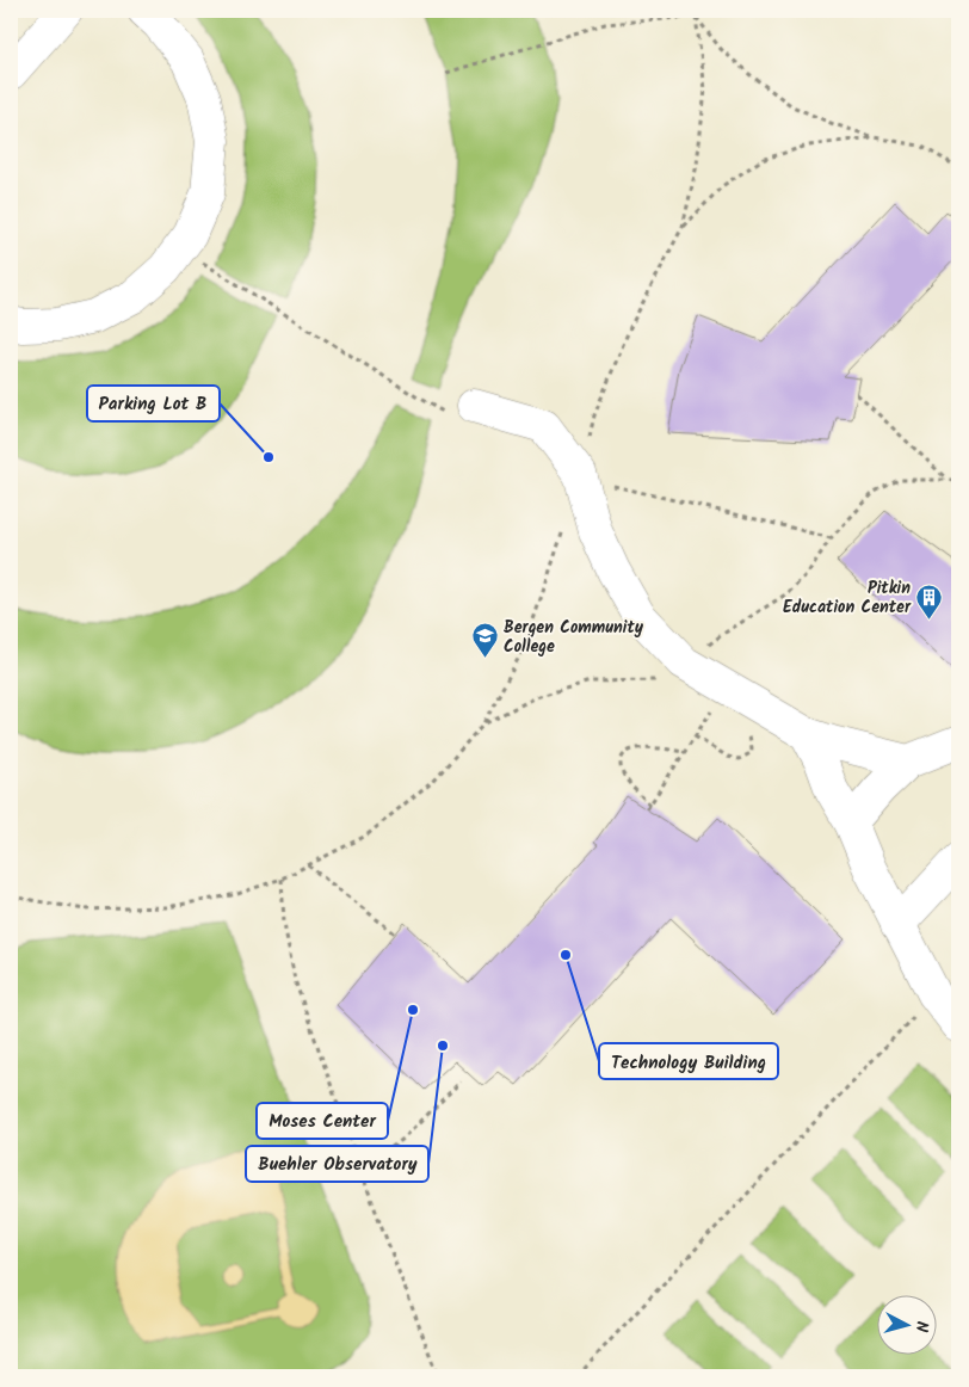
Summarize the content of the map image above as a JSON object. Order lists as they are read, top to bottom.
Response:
{
  "places": {
    "other": [
      "Parking Lot B",
      "Technology Building",
      "Moses Center",
      "Buehler Observatory"
    ],
    "building": ["Pitkin Education Center"],
    "school or university": ["Bergen Community College"]
  },
  "north": "right"
}
